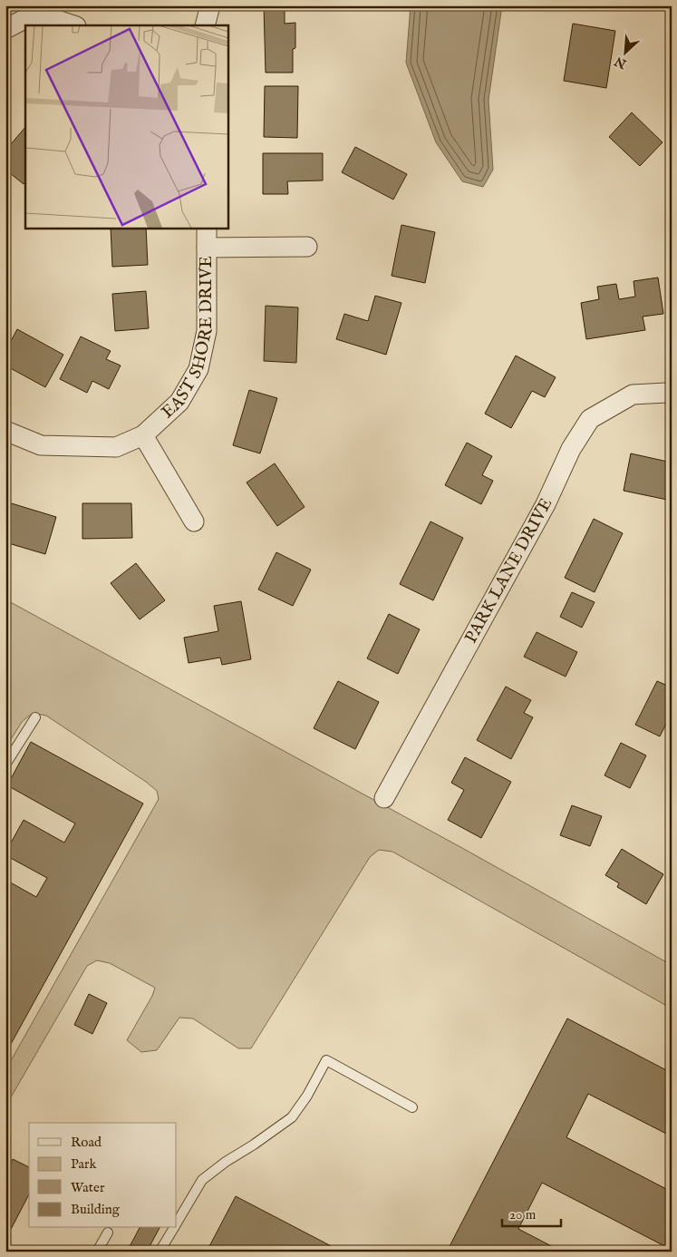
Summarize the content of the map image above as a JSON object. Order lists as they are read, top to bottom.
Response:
{
  "streets": {
    "street": ["EAST SHORE DRIVE", "PARK LANE DRIVE"]
  },
  "legend": [
    "Road",
    "Park",
    "Water",
    "Building"
  ],
  "scale_bar": "20 m",
  "north": "bottom left"
}
